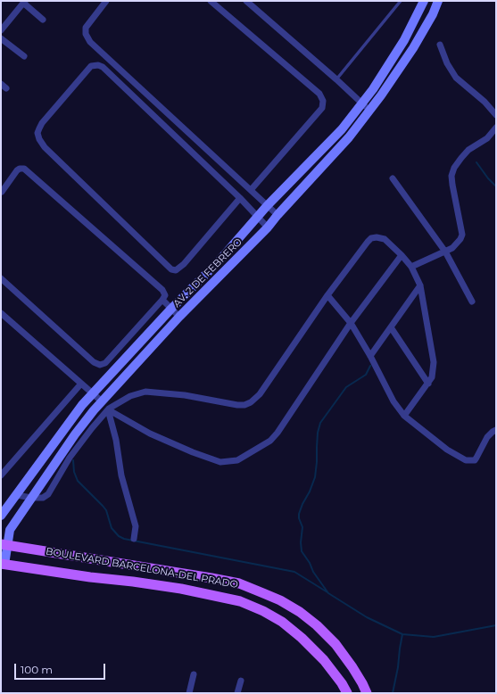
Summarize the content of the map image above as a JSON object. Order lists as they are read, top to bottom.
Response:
{
  "streets": {
    "main road": ["AV. 2 DE FEBRERO", "BOULEVARD BARCELONA-DEL PRADO"]
  },
  "crossings": [
    ["AV. 2 DE FEBRERO", "BOULEVARD BARCELONA-DEL PRADO"]
  ],
  "scale_bar": "100 m"
}
